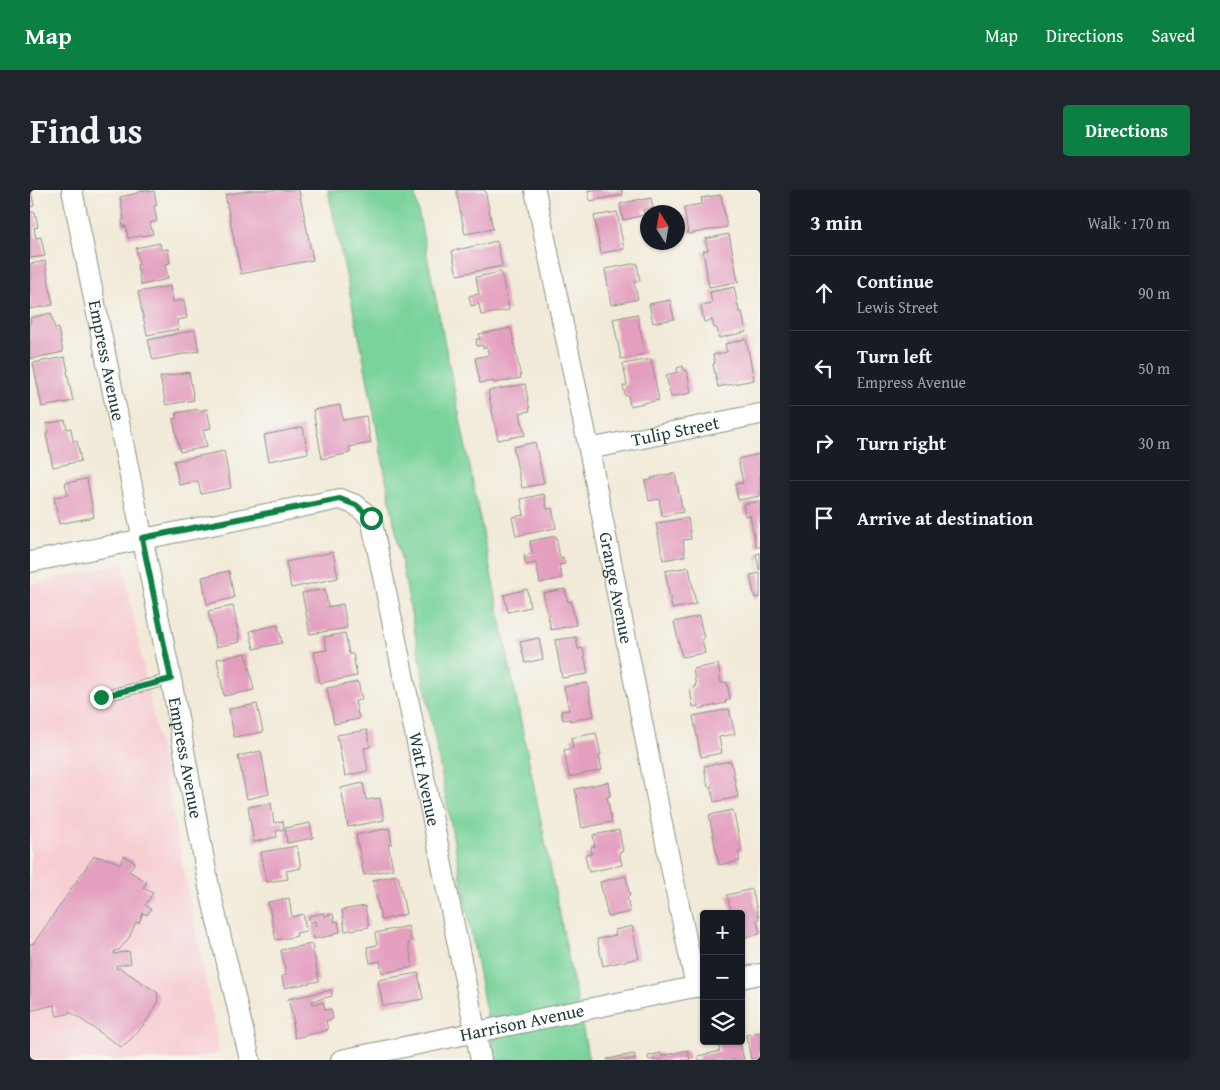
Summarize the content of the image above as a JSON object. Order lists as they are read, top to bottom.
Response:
{
  "streets": {
    "street": [
      "Empress Avenue",
      "Tulip Street",
      "Grange Avenue",
      "Watt Avenue",
      "Harrison Avenue"
    ]
  },
  "crossings": [
    ["Empress Avenue", "Watt Avenue"],
    ["Tulip Street", "Grange Avenue"],
    ["Grange Avenue", "Harrison Avenue"],
    ["Watt Avenue", "Harrison Avenue"]
  ],
  "north": "top",
  "page": {
    "header": "Map",
    "nav": ["Map", "Directions", "Saved"],
    "title": "Find us",
    "buttons": "Directions",
    "heading": ["3 min", "Walk · 170 m"],
    "list": [
      ["Continue", "Lewis Street", "90 m"],
      ["Turn left", "Empress Avenue", "50 m"],
      ["Turn right", "30 m"],
      "Arrive at destination"
    ],
    "map_buttons": ["+", "−"]
  }
}
